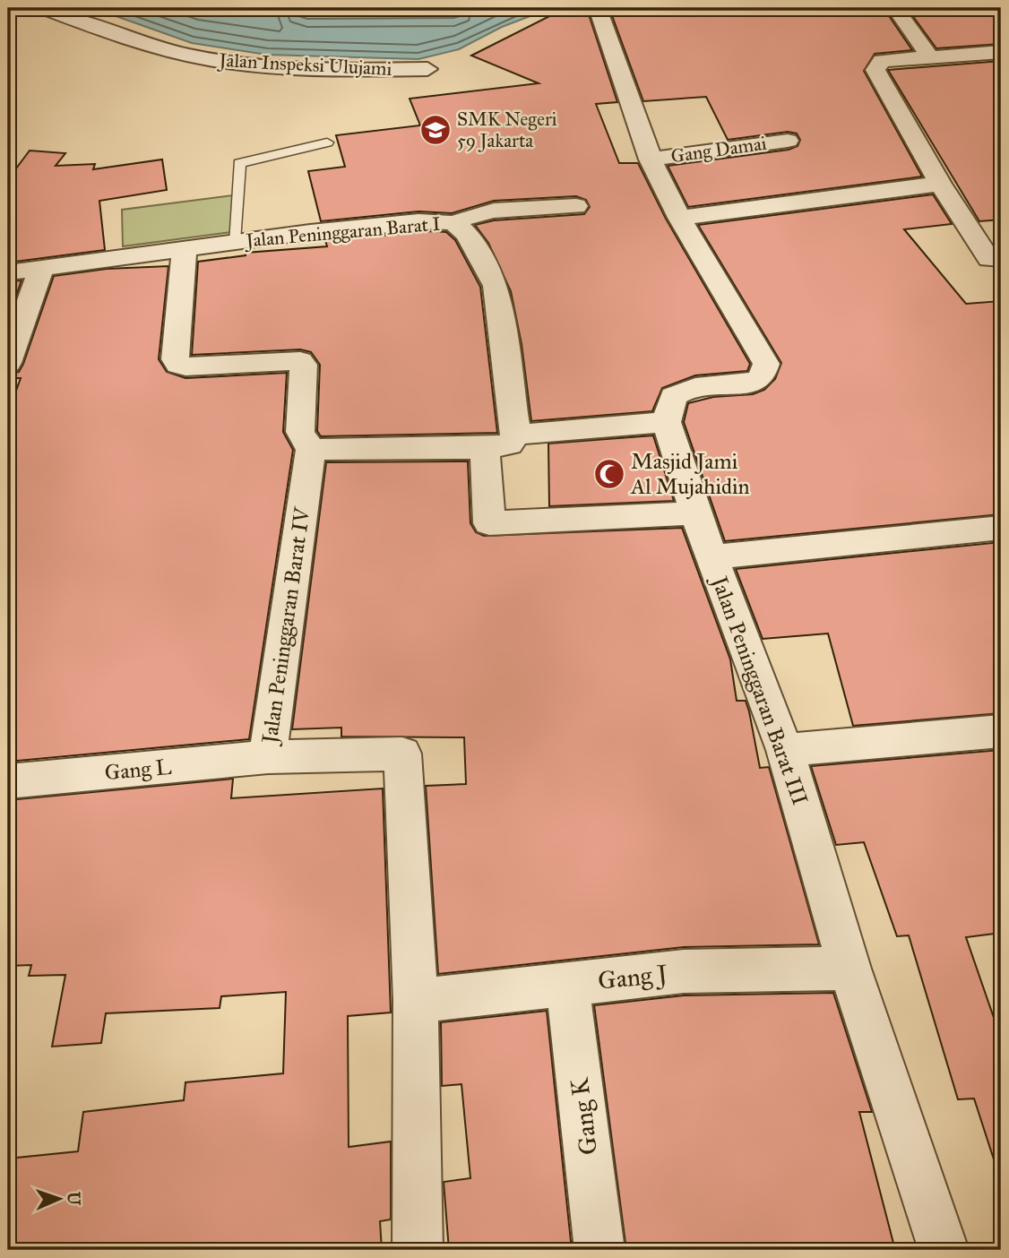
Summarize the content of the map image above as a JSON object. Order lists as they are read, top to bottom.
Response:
{
  "streets": {
    "street": [
      "Jalan Inspeksi Ulujami",
      "Gang Damai",
      "Jalan Peninggaran Barat I",
      "Jalan Peninggaran Barat IV",
      "Jalan Peninggaran Barat III",
      "Gang L",
      "Gang J",
      "Gang K"
    ]
  },
  "crossings": [
    ["Jalan Peninggaran Barat IV", "Gang L"],
    ["Jalan Peninggaran Barat IV", "Gang J"],
    ["Jalan Peninggaran Barat III", "Gang J"],
    ["Gang J", "Gang K"]
  ],
  "places": {
    "school or university": ["SMK Negeri 59 Jakarta"],
    "mosque": ["Masjid Jami Al Mujahidin"]
  },
  "north": "right"
}
